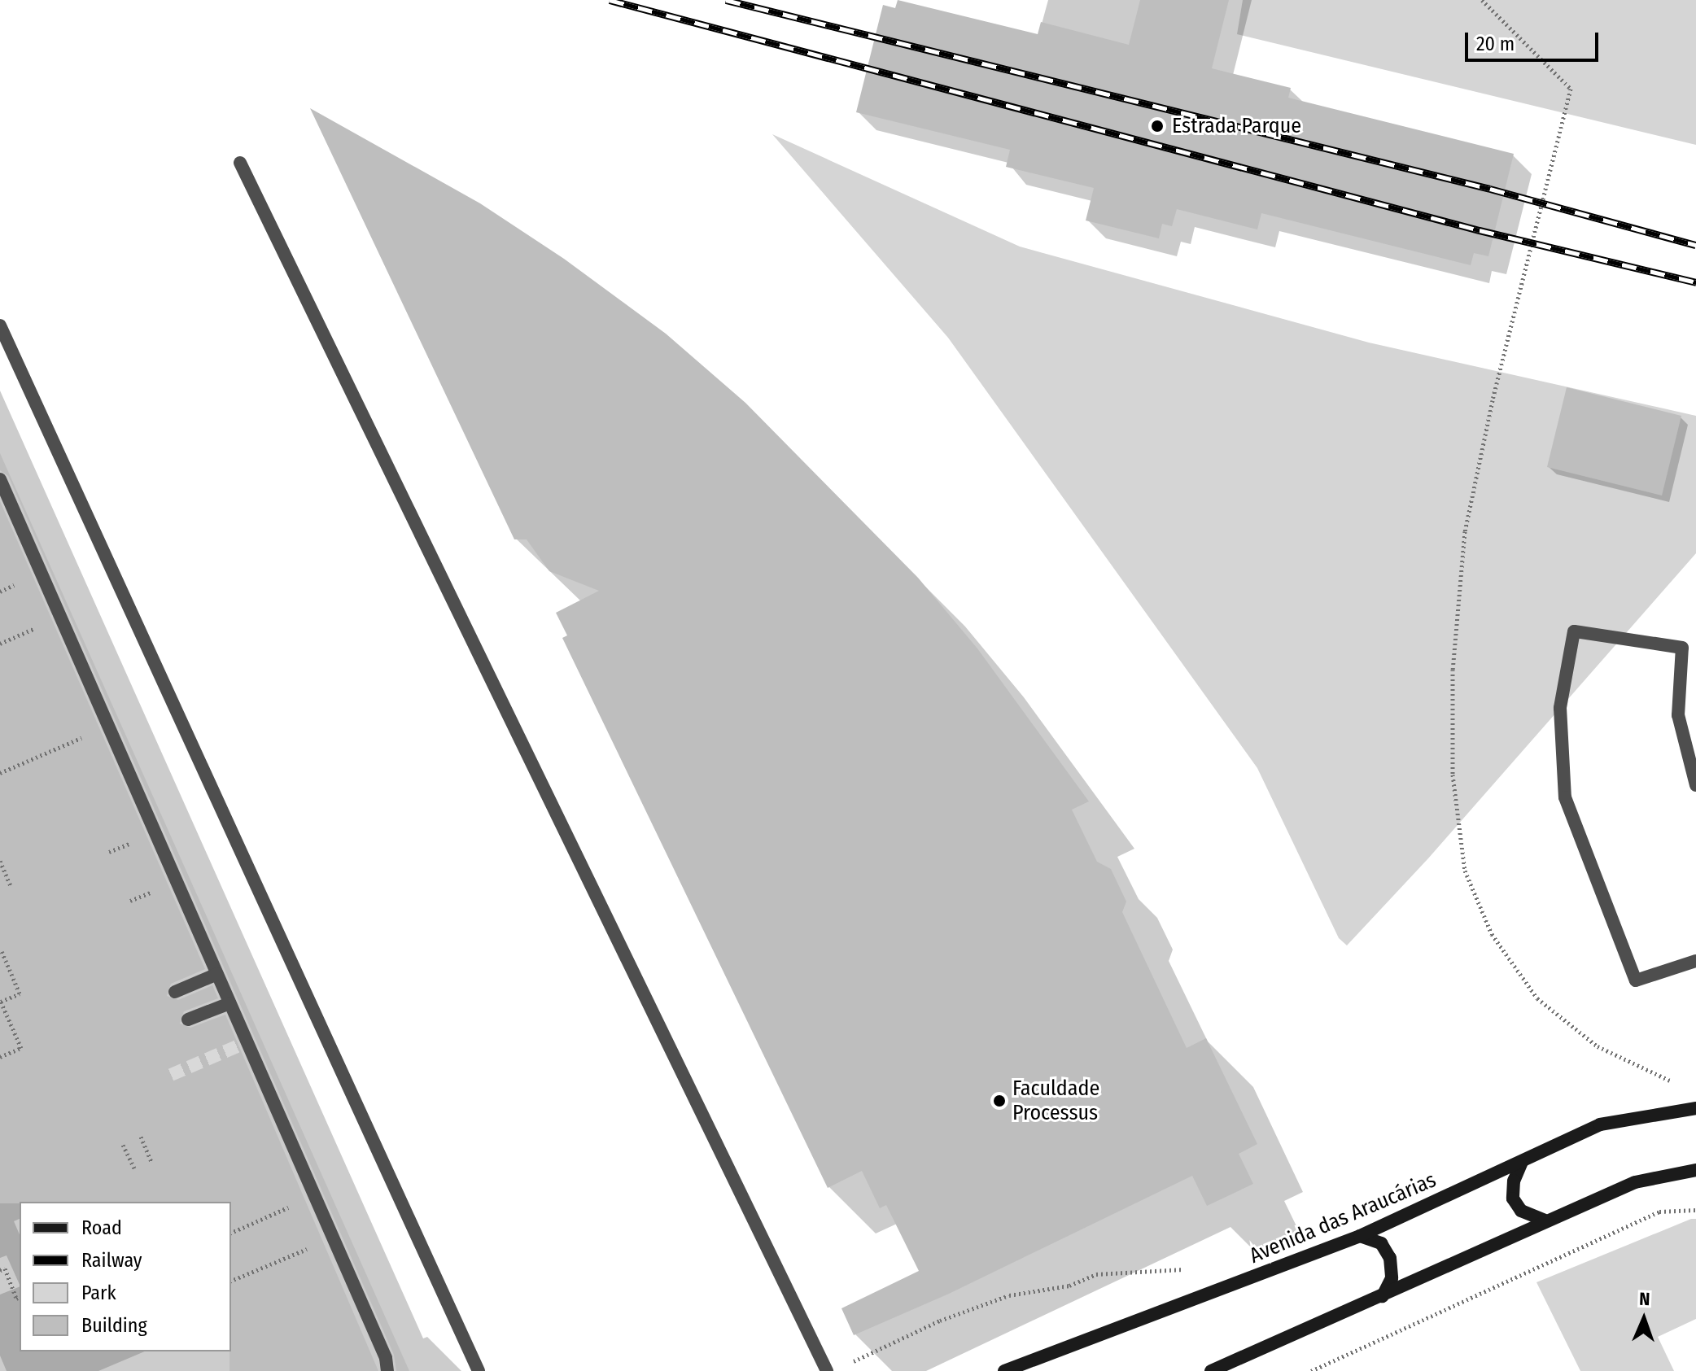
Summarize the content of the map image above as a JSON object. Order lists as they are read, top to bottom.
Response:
{
  "streets": {
    "main road": ["Avenida das Araucárias"]
  },
  "places": ["Estrada Parque", "Faculdade Processus"],
  "legend": [
    "Road",
    "Railway",
    "Park",
    "Building"
  ],
  "scale_bar": "20 m",
  "north": "top"
}
